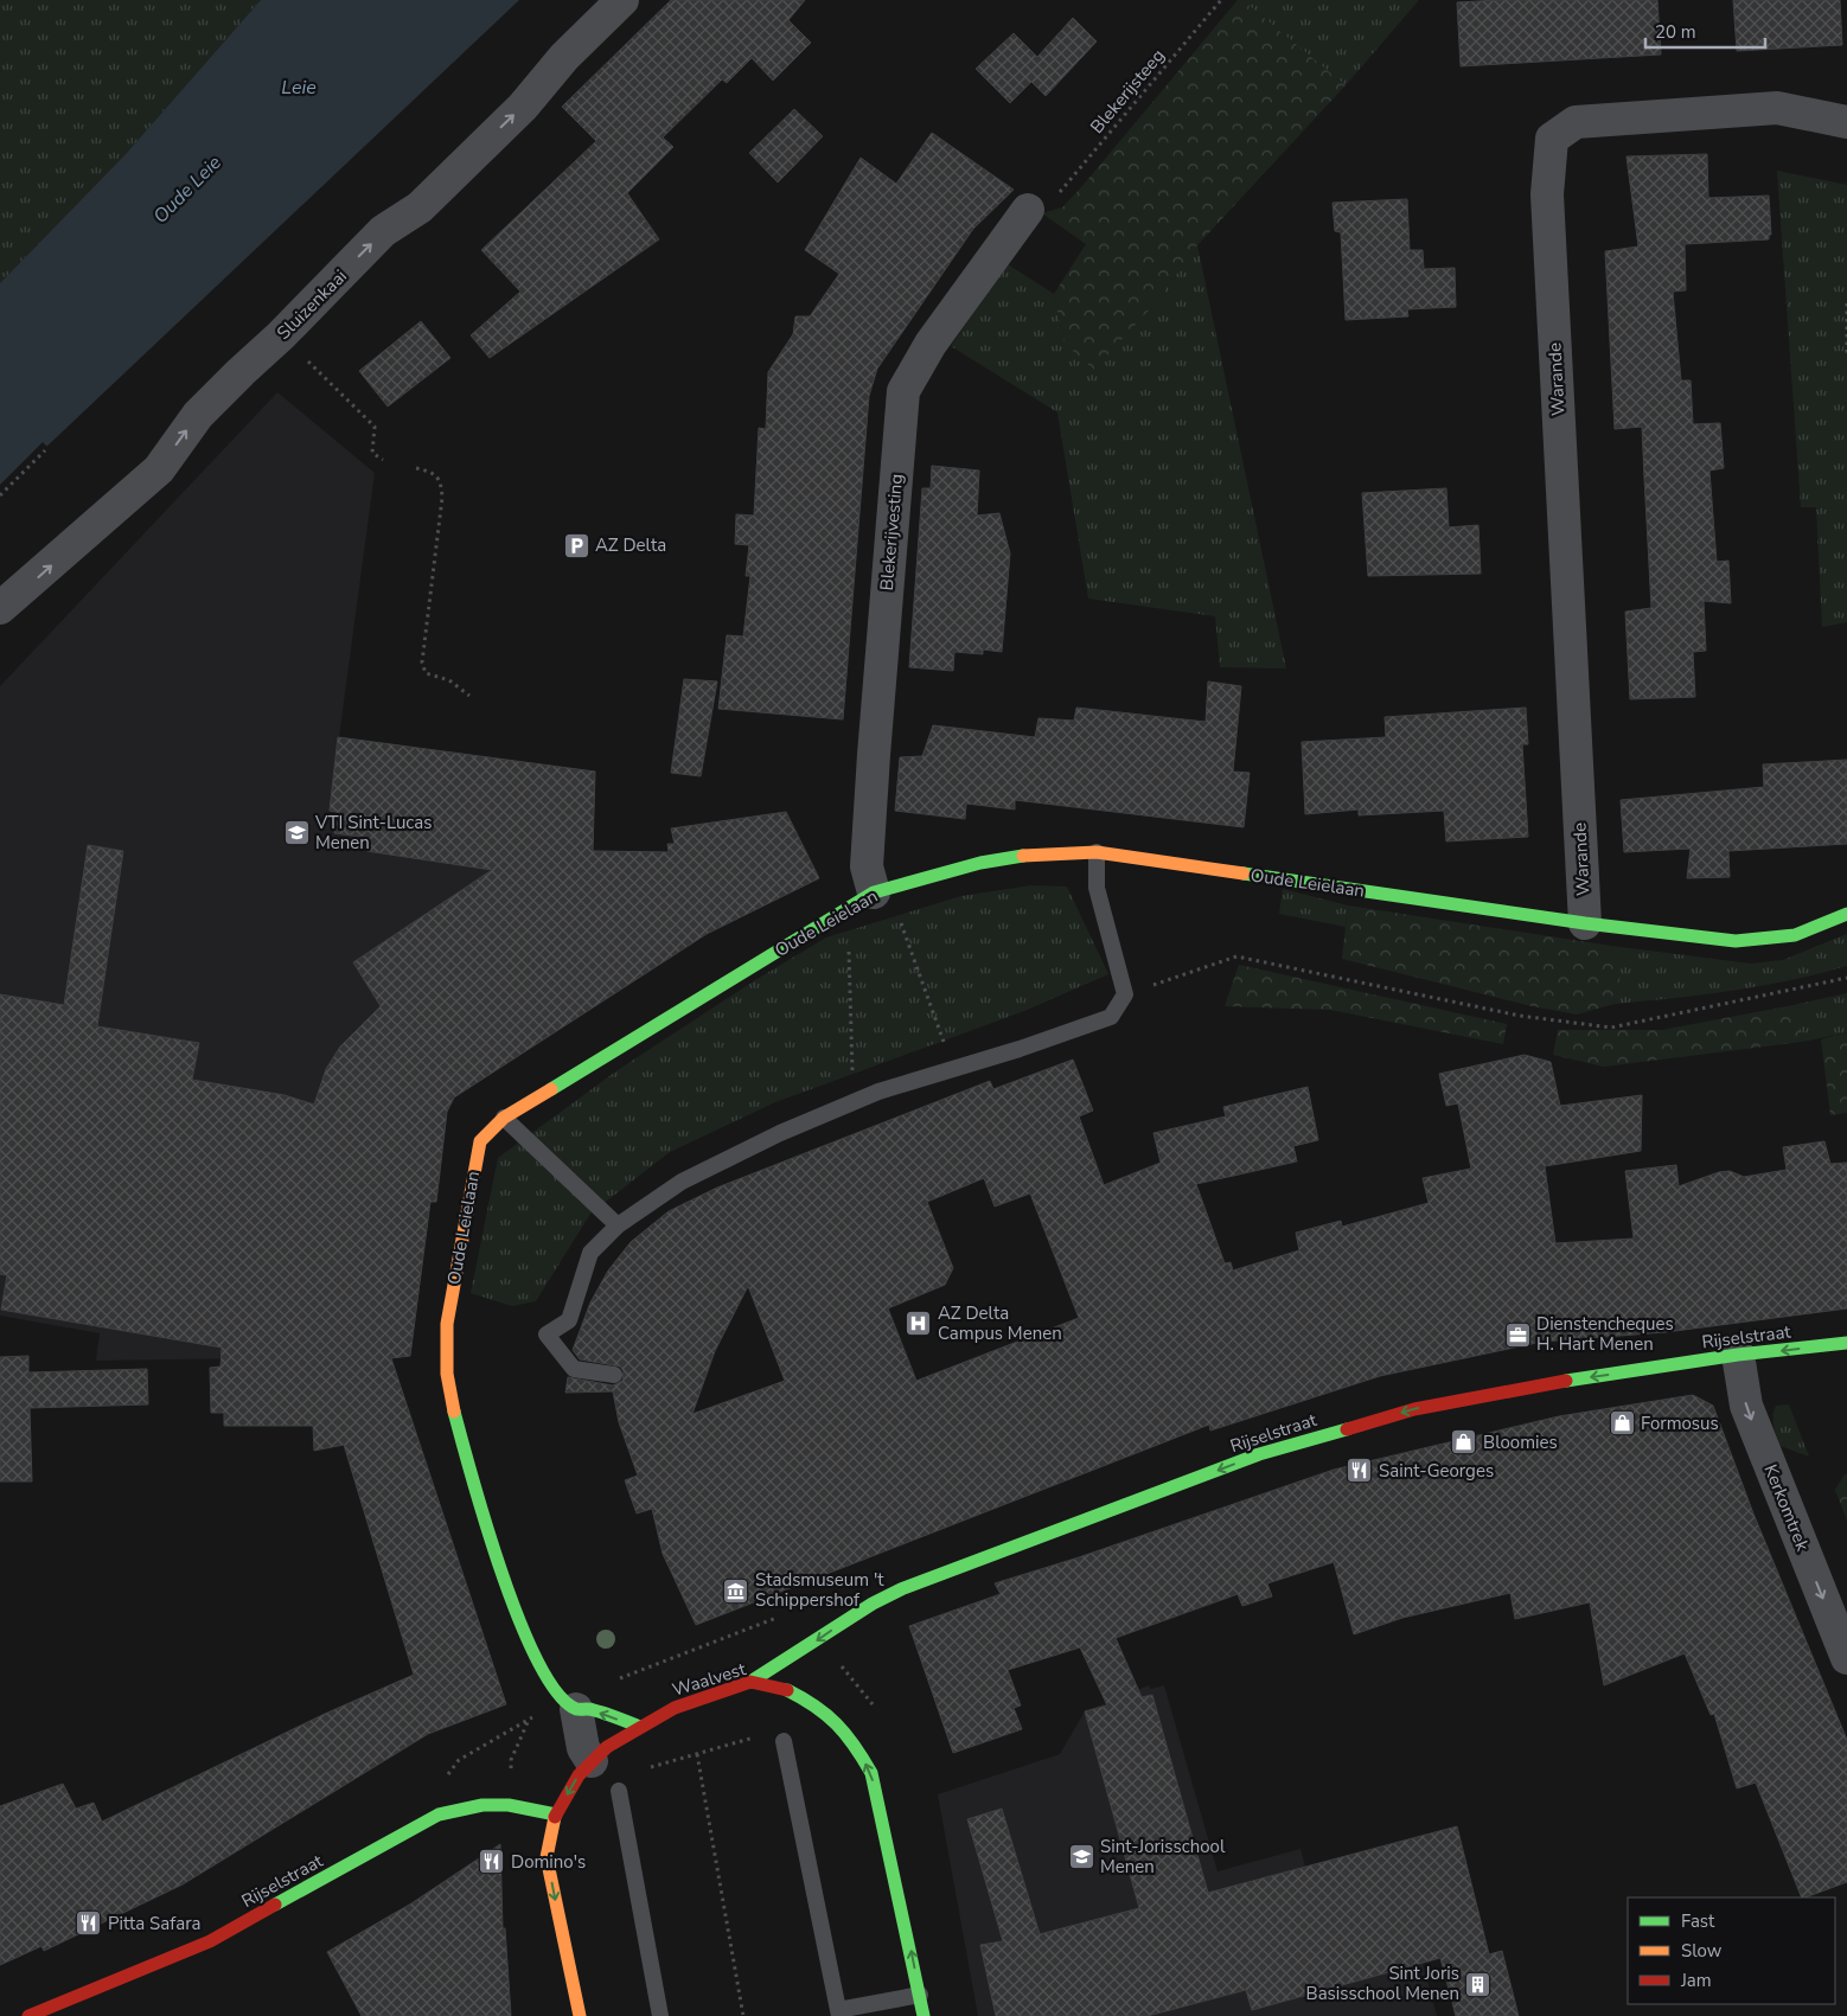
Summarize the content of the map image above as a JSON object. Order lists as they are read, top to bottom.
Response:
{
  "streets": {
    "street": [
      "Sluizenkaai",
      "Warande",
      "Blekerijvesting",
      "Oude Leielaan",
      "Rijselstraat",
      "Kerkomtrek",
      "Waalvest"
    ],
    "path": ["Blekerijsteeg"]
  },
  "crossings": [
    ["Blekerijsteeg", "Blekerijvesting"],
    ["Warande", "Oude Leielaan"],
    ["Blekerijvesting", "Oude Leielaan"],
    ["Oude Leielaan", "Waalvest"],
    ["Rijselstraat", "Kerkomtrek"],
    ["Rijselstraat", "Waalvest"]
  ],
  "one_way": ["Sluizenkaai", "Rijselstraat", "Kerkomtrek"],
  "water": ["Leie", "Oude Leie"],
  "places": {
    "parking": ["AZ Delta"],
    "school or university": ["VTI Sint-Lucas Menen", "Sint-Jorisschool Menen"],
    "hospital": ["AZ Delta Campus Menen"],
    "office": ["Dienstencheques H. Hart Menen"],
    "shop": ["Formosus", "Bloomies"],
    "restaurant": ["Saint-Georges", "Domino's", "Pitta Safara"],
    "museum": ["Stadsmuseum 't Schippershof"],
    "building": ["Sint Joris Basisschool Menen"]
  },
  "legend": ["Fast", "Slow", "Jam"],
  "scale_bar": "20 m"
}
